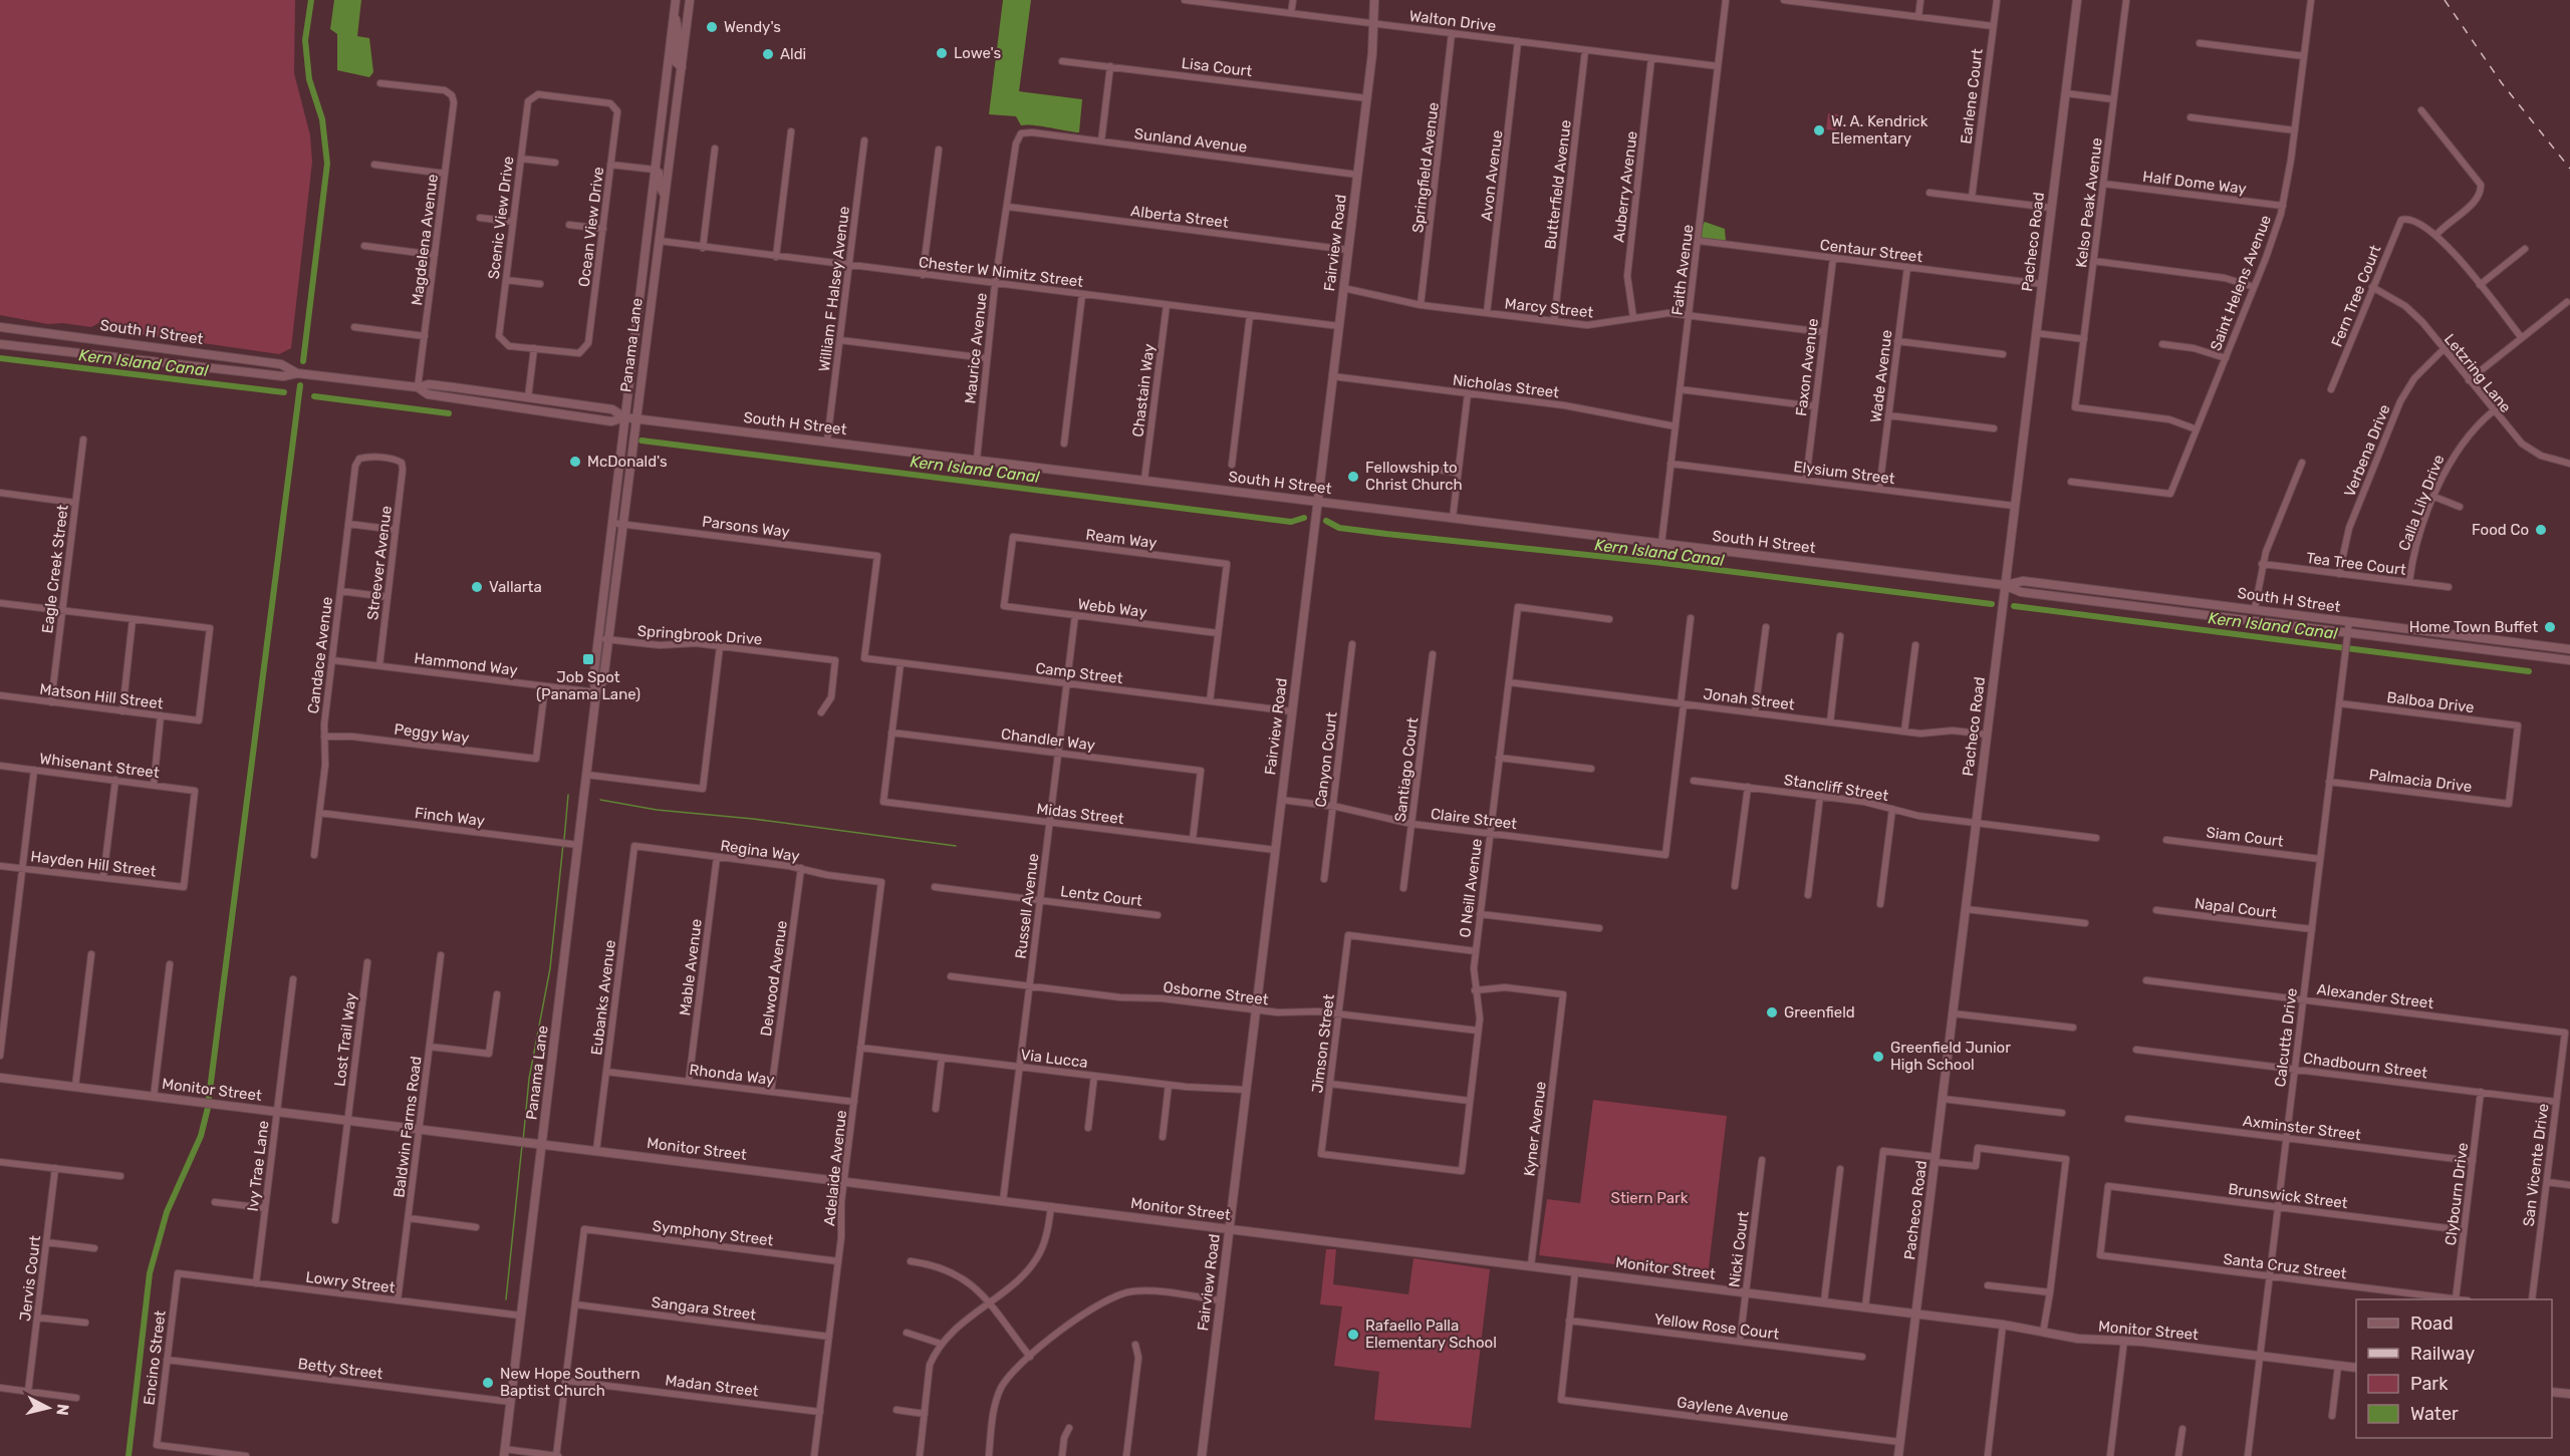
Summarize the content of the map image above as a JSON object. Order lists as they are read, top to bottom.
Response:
{
  "streets": {
    "main road": ["Panama Lane"],
    "street": [
      "Walton Drive",
      "Lisa Court",
      "Earlene Court",
      "Sunland Avenue",
      "Springfield Avenue",
      "Avon Avenue",
      "Half Dome Way",
      "Butterfield Avenue",
      "Auberry Avenue",
      "Kelso Peak Avenue",
      "Alberta Street",
      "Scenic View Drive",
      "Ocean View Drive",
      "Magdelena Avenue",
      "Pacheco Road",
      "Fairview Road",
      "Centaur Street",
      "Faith Avenue",
      "Chester W Nimitz Street",
      "Saint Helens Avenue",
      "William F Halsey Avenue",
      "Fern Tree Court",
      "Marcy Street",
      "South H Street",
      "Maurice Avenue",
      "Faxon Avenue",
      "Letzring Lane",
      "Wade Avenue",
      "Nicholas Street",
      "Chastain Way",
      "Verbena Drive",
      "Elysium Street",
      "Calla Lily Drive",
      "Parsons Way",
      "Ream Way",
      "Streever Avenue",
      "Tea Tree Court",
      "Eagle Creek Street",
      "Webb Way",
      "Springbrook Drive",
      "Candace Avenue",
      "Hammond Way",
      "Camp Street",
      "Matson Hill Street",
      "Jonah Street",
      "Balboa Drive",
      "Peggy Way",
      "Chandler Way",
      "Canyon Court",
      "Whisenant Street",
      "Santiago Court",
      "Palmacia Drive",
      "Stancliff Street",
      "Midas Street",
      "Finch Way",
      "Claire Street",
      "Siam Court",
      "Regina Way",
      "Hayden Hill Street",
      "O Neill Avenue",
      "Lentz Court",
      "Russell Avenue",
      "Napal Court",
      "Mable Avenue",
      "Delwood Avenue",
      "Osborne Street",
      "Alexander Street",
      "Eubanks Avenue",
      "Calcutta Drive",
      "Lost Trail Way",
      "Jimson Street",
      "Via Lucca",
      "Chadbourn Street",
      "Rhonda Way",
      "Monitor Street",
      "Baldwin Farms Road",
      "Axminster Street",
      "Kyner Avenue",
      "San Vicente Drive",
      "Ivy Trae Lane",
      "Adelaide Avenue",
      "Clybourn Drive",
      "Brunswick Street",
      "Symphony Street",
      "Nicki Court",
      "Santa Cruz Street",
      "Jervis Court",
      "Lowry Street",
      "Sangara Street",
      "Yellow Rose Court",
      "Encino Street",
      "Betty Street",
      "Madan Street",
      "Gaylene Avenue"
    ]
  },
  "crossings": [
    ["Walton Drive", "Springfield Avenue"],
    ["Walton Drive", "Avon Avenue"],
    ["Walton Drive", "Butterfield Avenue"],
    ["Walton Drive", "Auberry Avenue"],
    ["Walton Drive", "Fairview Road"],
    ["Walton Drive", "Faith Avenue"],
    ["Lisa Court", "Fairview Road"],
    ["Sunland Avenue", "Fairview Road"],
    ["Sunland Avenue", "Maurice Avenue"],
    ["Springfield Avenue", "Marcy Street"],
    ["Avon Avenue", "Marcy Street"],
    ["Half Dome Way", "Kelso Peak Avenue"],
    ["Half Dome Way", "Saint Helens Avenue"],
    ["Butterfield Avenue", "Marcy Street"],
    ["Auberry Avenue", "Marcy Street"],
    ["Kelso Peak Avenue", "Saint Helens Avenue"],
    ["Alberta Street", "Fairview Road"],
    ["Alberta Street", "Maurice Avenue"],
    ["Scenic View Drive", "Ocean View Drive"],
    ["Magdelena Avenue", "South H Street"],
    ["Pacheco Road", "Centaur Street"],
    ["Pacheco Road", "South H Street"],
    ["Pacheco Road", "Elysium Street"],
    ["Pacheco Road", "Jonah Street"],
    ["Pacheco Road", "Stancliff Street"],
    ["Pacheco Road", "Monitor Street"],
    ["Pacheco Road", "Gaylene Avenue"],
    ["Fairview Road", "Chester W Nimitz Street"],
    ["Fairview Road", "Marcy Street"],
    ["Fairview Road", "South H Street"],
    ["Fairview Road", "Nicholas Street"],
    ["Fairview Road", "Camp Street"],
    ["Fairview Road", "Midas Street"],
    ["Fairview Road", "Claire Street"],
    ["Fairview Road", "Osborne Street"],
    ["Fairview Road", "Via Lucca"],
    ["Fairview Road", "Monitor Street"],
    ["Centaur Street", "Faith Avenue"],
    ["Centaur Street", "Faxon Avenue"],
    ["Centaur Street", "Wade Avenue"],
    ["Faith Avenue", "Marcy Street"],
    ["Faith Avenue", "South H Street"],
    ["Faith Avenue", "Nicholas Street"],
    ["Faith Avenue", "Elysium Street"],
    ["Chester W Nimitz Street", "William F Halsey Avenue"],
    ["Chester W Nimitz Street", "Panama Lane"],
    ["Chester W Nimitz Street", "Maurice Avenue"],
    ["Chester W Nimitz Street", "Chastain Way"],
    ["William F Halsey Avenue", "South H Street"],
    ["Fern Tree Court", "Letzring Lane"],
    ["Marcy Street", "Faxon Avenue"],
    ["South H Street", "Panama Lane"],
    ["South H Street", "Maurice Avenue"],
    ["South H Street", "Chastain Way"],
    ["South H Street", "Calcutta Drive"],
    ["Panama Lane", "Parsons Way"],
    ["Panama Lane", "Springbrook Drive"],
    ["Panama Lane", "Hammond Way"],
    ["Panama Lane", "Finch Way"],
    ["Panama Lane", "Monitor Street"],
    ["Panama Lane", "Lowry Street"],
    ["Panama Lane", "Betty Street"],
    ["Faxon Avenue", "Elysium Street"],
    ["Letzring Lane", "Verbena Drive"],
    ["Letzring Lane", "Calla Lily Drive"],
    ["Wade Avenue", "Elysium Street"],
    ["Verbena Drive", "Tea Tree Court"],
    ["Calla Lily Drive", "Tea Tree Court"],
    ["Parsons Way", "Camp Street"],
    ["Ream Way", "Webb Way"],
    ["Streever Avenue", "Candace Avenue"],
    ["Streever Avenue", "Hammond Way"],
    ["Eagle Creek Street", "Matson Hill Street"],
    ["Webb Way", "Russell Avenue"],
    ["Candace Avenue", "Hammond Way"],
    ["Candace Avenue", "Peggy Way"],
    ["Candace Avenue", "Finch Way"],
    ["Hammond Way", "Peggy Way"],
    ["Camp Street", "Russell Avenue"],
    ["Jonah Street", "Claire Street"],
    ["Jonah Street", "O Neill Avenue"],
    ["Balboa Drive", "Palmacia Drive"],
    ["Balboa Drive", "Calcutta Drive"],
    ["Chandler Way", "Midas Street"],
    ["Chandler Way", "Russell Avenue"],
    ["Canyon Court", "Claire Street"],
    ["Whisenant Street", "Hayden Hill Street"],
    ["Santiago Court", "Claire Street"],
    ["Palmacia Drive", "Calcutta Drive"],
    ["Midas Street", "Russell Avenue"],
    ["Claire Street", "O Neill Avenue"],
    ["Siam Court", "Calcutta Drive"],
    ["Regina Way", "Mable Avenue"],
    ["Regina Way", "Delwood Avenue"],
    ["Regina Way", "Eubanks Avenue"],
    ["Regina Way", "Adelaide Avenue"],
    ["O Neill Avenue", "Osborne Street"],
    ["O Neill Avenue", "Jimson Street"],
    ["O Neill Avenue", "Kyner Avenue"],
    ["Lentz Court", "Russell Avenue"],
    ["Russell Avenue", "Osborne Street"],
    ["Russell Avenue", "Via Lucca"],
    ["Russell Avenue", "Monitor Street"],
    ["Napal Court", "Calcutta Drive"],
    ["Mable Avenue", "Rhonda Way"],
    ["Delwood Avenue", "Rhonda Way"],
    ["Osborne Street", "Jimson Street"],
    ["Alexander Street", "Calcutta Drive"],
    ["Alexander Street", "San Vicente Drive"],
    ["Eubanks Avenue", "Rhonda Way"],
    ["Eubanks Avenue", "Monitor Street"],
    ["Calcutta Drive", "Chadbourn Street"],
    ["Calcutta Drive", "Monitor Street"],
    ["Calcutta Drive", "Axminster Street"],
    ["Calcutta Drive", "Brunswick Street"],
    ["Calcutta Drive", "Santa Cruz Street"],
    ["Lost Trail Way", "Monitor Street"],
    ["Via Lucca", "Adelaide Avenue"],
    ["Chadbourn Street", "San Vicente Drive"],
    ["Chadbourn Street", "Clybourn Drive"],
    ["Rhonda Way", "Adelaide Avenue"],
    ["Monitor Street", "Baldwin Farms Road"],
    ["Monitor Street", "Kyner Avenue"],
    ["Monitor Street", "Ivy Trae Lane"],
    ["Monitor Street", "Adelaide Avenue"],
    ["Monitor Street", "Nicki Court"],
    ["Baldwin Farms Road", "Lowry Street"],
    ["Axminster Street", "Clybourn Drive"],
    ["Ivy Trae Lane", "Lowry Street"],
    ["Adelaide Avenue", "Symphony Street"],
    ["Adelaide Avenue", "Sangara Street"],
    ["Adelaide Avenue", "Madan Street"],
    ["Clybourn Drive", "Brunswick Street"],
    ["Clybourn Drive", "Santa Cruz Street"],
    ["Brunswick Street", "Santa Cruz Street"],
    ["Symphony Street", "Sangara Street"],
    ["Nicki Court", "Yellow Rose Court"],
    ["Lowry Street", "Encino Street"],
    ["Yellow Rose Court", "Gaylene Avenue"],
    ["Encino Street", "Betty Street"]
  ],
  "water": ["Kern Island Canal"],
  "parks": ["Stiern Park"],
  "places": {
    "other": [
      "Wendy's",
      "Lowe's",
      "Aldi",
      "W. A. Kendrick Elementary",
      "McDonald's",
      "Fellowship to Christ Church",
      "Food Co",
      "Vallarta",
      "Home Town Buffet",
      "Greenfield",
      "Greenfield Junior High School",
      "Rafaello Palla Elementary School",
      "New Hope Southern Baptist Church"
    ],
    "transit": ["Job Spot (Panama Lane)"]
  },
  "legend": [
    "Road",
    "Railway",
    "Park",
    "Water"
  ],
  "north": "right"
}
